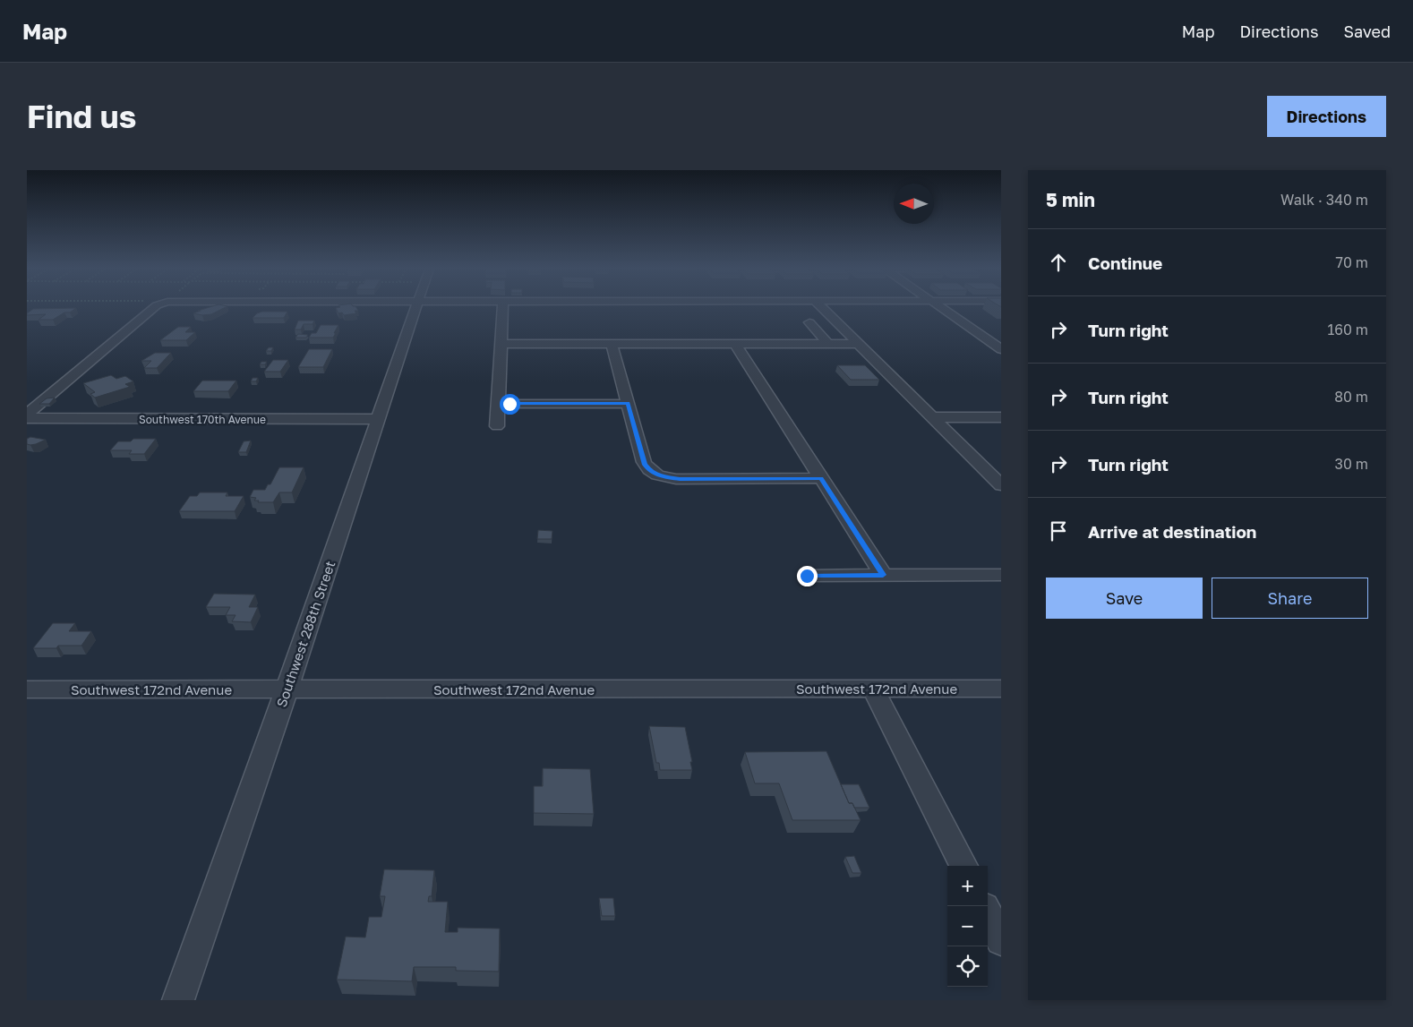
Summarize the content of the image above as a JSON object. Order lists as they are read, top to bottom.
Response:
{
  "streets": {
    "street": ["Southwest 170th Avenue", "Southwest 288th Street", "Southwest 172nd Avenue"]
  },
  "crossings": [
    ["Southwest 170th Avenue", "Southwest 288th Street"],
    ["Southwest 288th Street", "Southwest 172nd Avenue"]
  ],
  "north": "left",
  "page": {
    "header": "Map",
    "nav": ["Map", "Directions", "Saved"],
    "buttons": [
      "Directions",
      ["Save", "Share"]
    ],
    "title": "Find us",
    "heading": ["5 min", "Walk · 340 m"],
    "list": [
      ["Continue", "70 m"],
      ["Turn right", "160 m"],
      ["Turn right", "80 m"],
      ["Turn right", "30 m"],
      "Arrive at destination"
    ],
    "map_buttons": ["+", "−"]
  }
}
